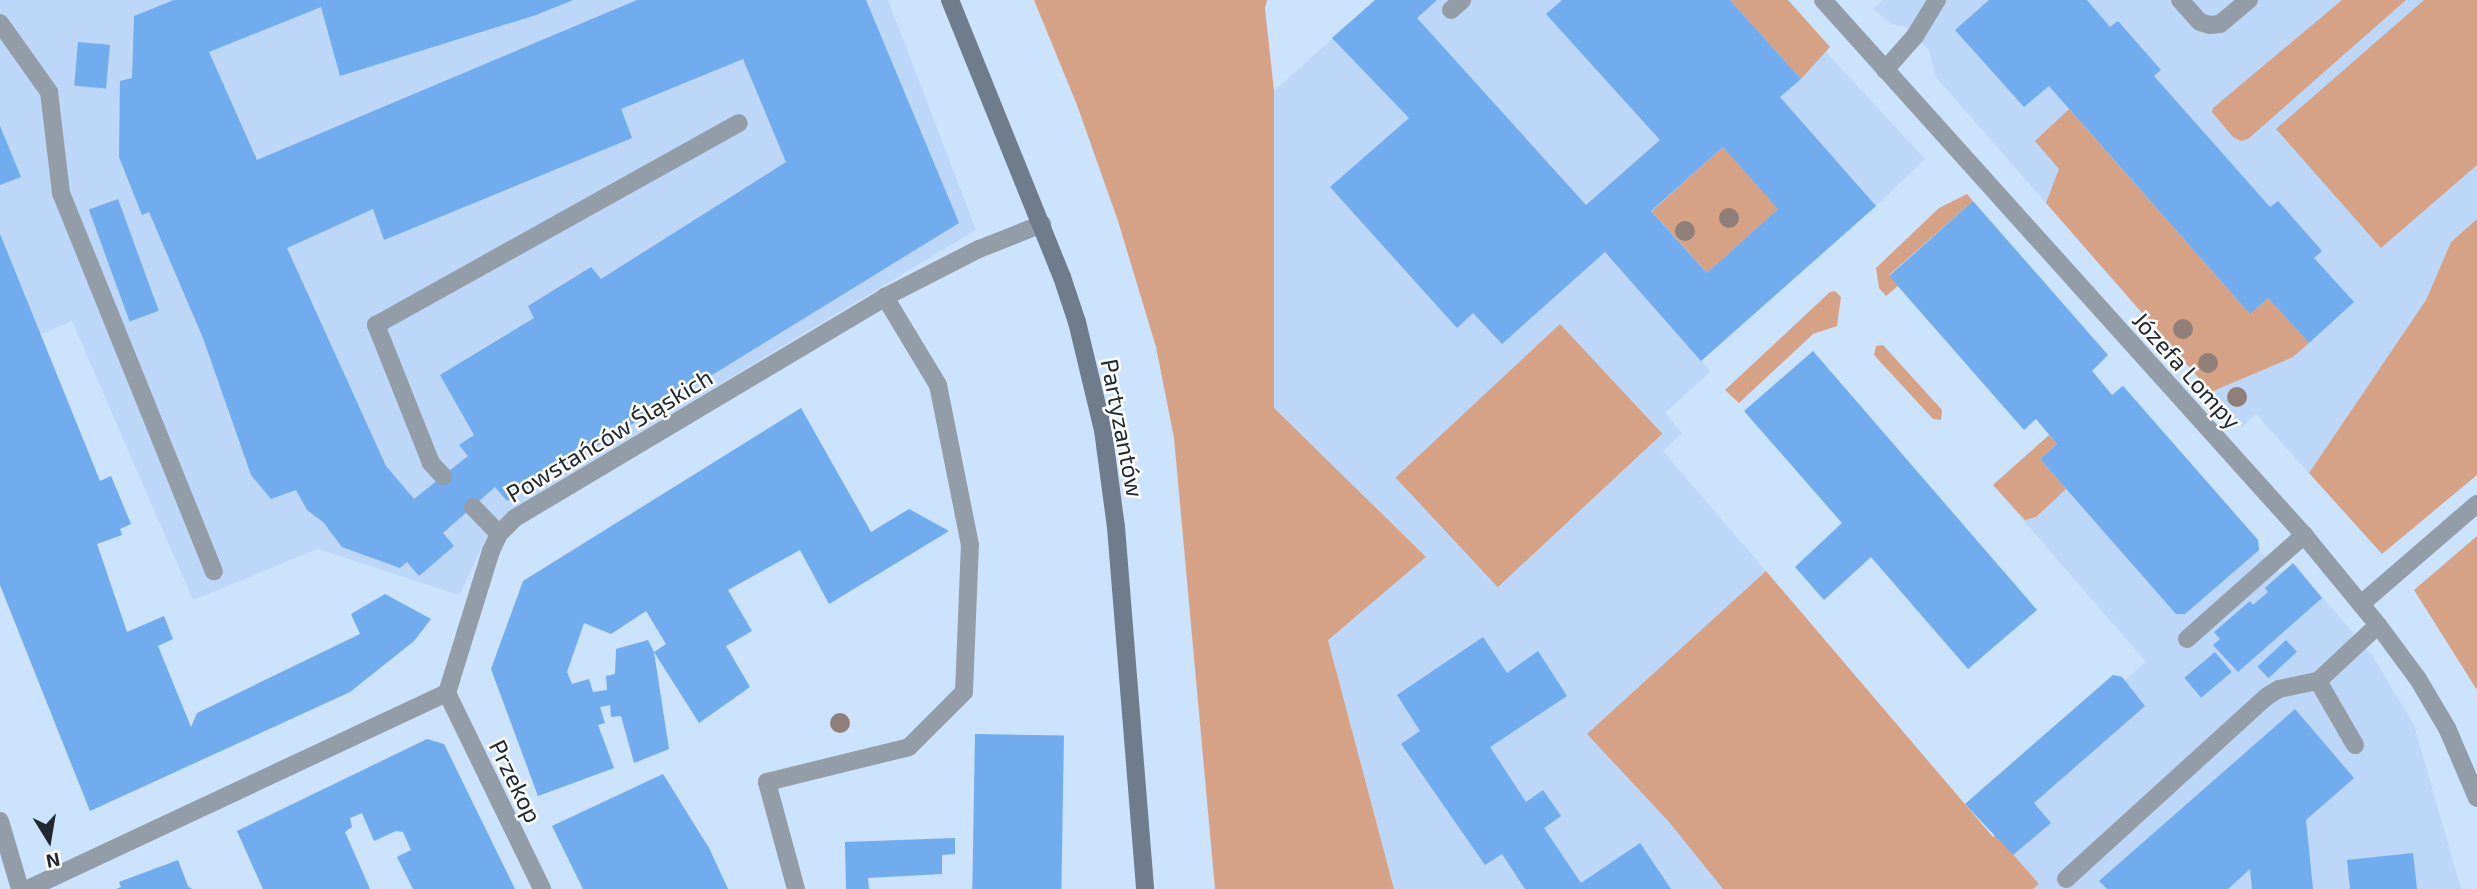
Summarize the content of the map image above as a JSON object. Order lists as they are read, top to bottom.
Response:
{
  "streets": {
    "main road": ["Partyzantów"],
    "street": ["Józefa Lompy", "Powstańców Śląskich", "Przekop"]
  },
  "crossings": [
    ["Partyzantów", "Powstańców Śląskich"],
    ["Powstańców Śląskich", "Przekop"]
  ],
  "north": "bottom"
}
